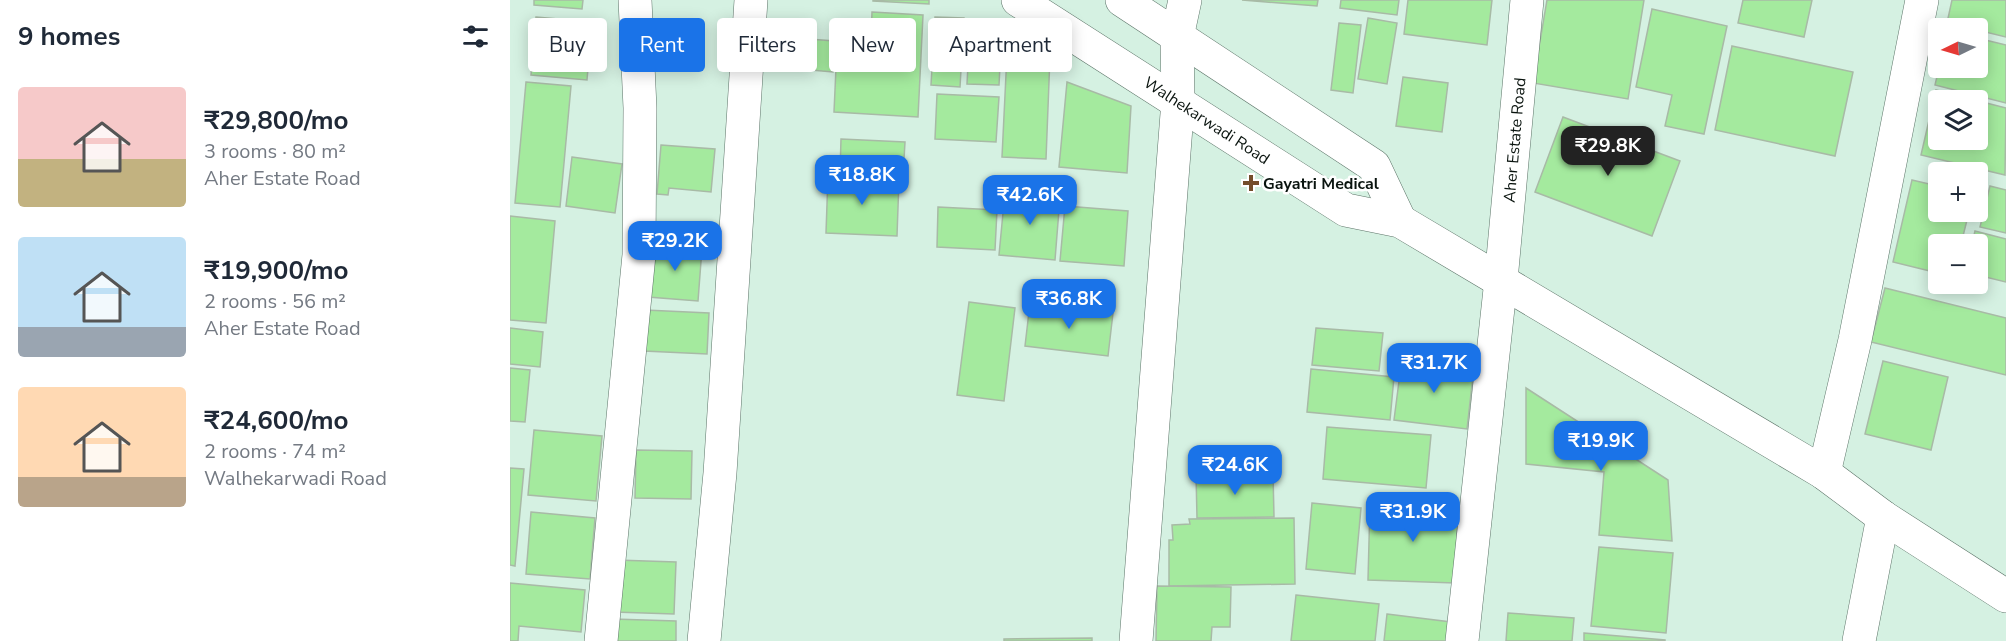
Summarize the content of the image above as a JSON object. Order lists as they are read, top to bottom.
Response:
{
  "streets": {
    "street": ["Walhekarwadi Road", "Aher Estate Road"]
  },
  "crossings": [
    ["Walhekarwadi Road", "Aher Estate Road"]
  ],
  "places": {
    "health": ["Gayatri Medical"]
  },
  "north": "left",
  "page": {
    "heading": "9 homes",
    "map_buttons": ["+", "−"],
    "chip": [
      "Buy",
      "Rent",
      "Filters",
      "New",
      "Apartment"
    ],
    "list": [
      {
        "name": "₹29,800/mo",
        "note": "3 rooms · 80 m² · Aher Estate Road"
      },
      {
        "name": "₹19,900/mo",
        "note": "2 rooms · 56 m² · Aher Estate Road"
      },
      {
        "name": "₹24,600/mo",
        "note": "2 rooms · 74 m² · Walhekarwadi Road"
      }
    ],
    "price": [
      "₹29.8K",
      "₹18.8K",
      "₹42.6K",
      "₹29.2K",
      "₹36.8K",
      "₹31.7K",
      "₹19.9K",
      "₹24.6K",
      "₹31.9K"
    ]
  }
}
